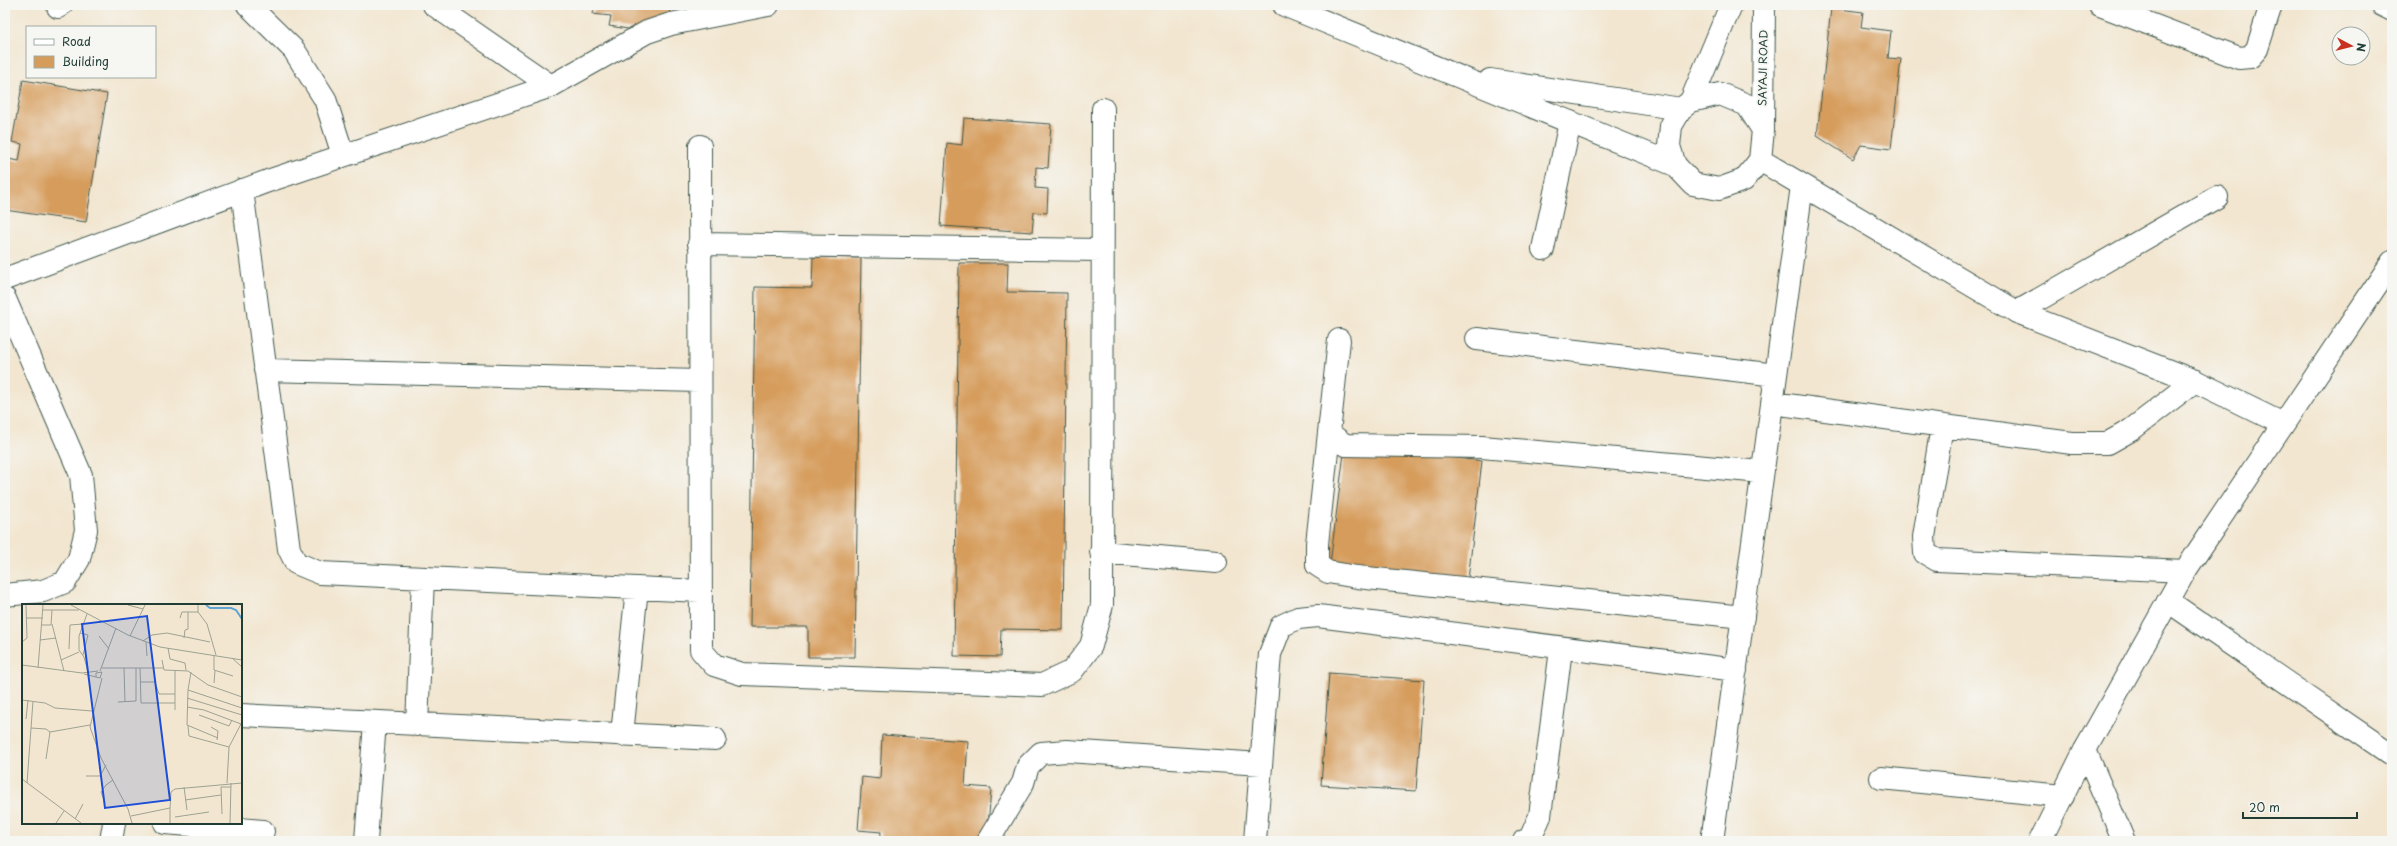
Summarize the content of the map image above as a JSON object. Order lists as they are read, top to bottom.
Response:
{
  "streets": {
    "street": ["SAYAJI ROAD"]
  },
  "legend": ["Road", "Building"],
  "scale_bar": "20 m",
  "north": "right"
}
